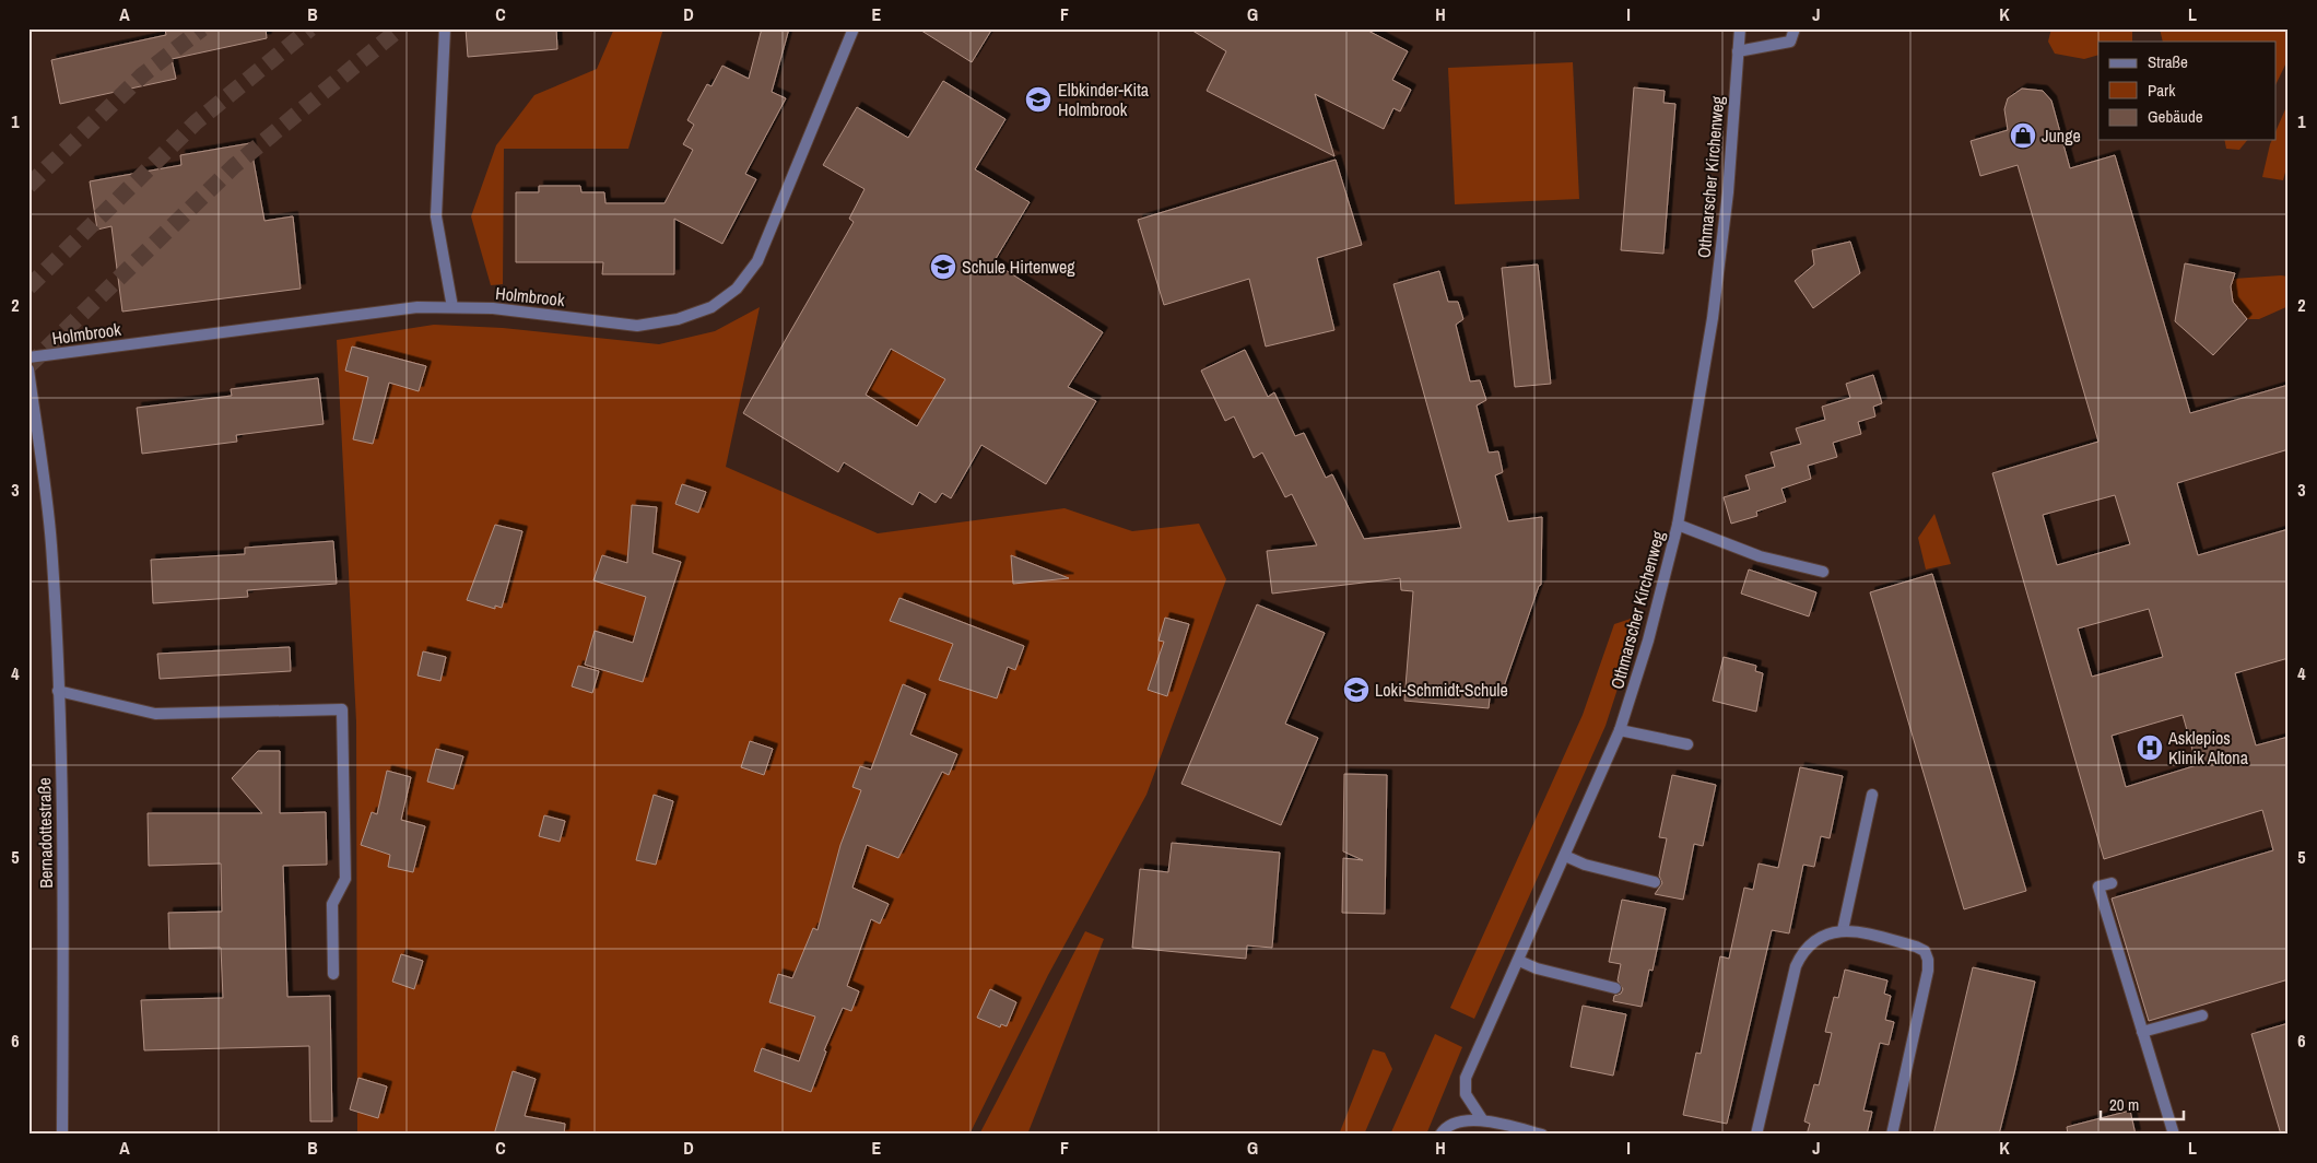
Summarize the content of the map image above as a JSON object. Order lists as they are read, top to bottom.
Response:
{
  "streets": {
    "street": ["Othmarscher Kirchenweg", "Holmbrook", "Bernadottestraße"]
  },
  "places": {
    "school or university": ["Elbkinder-Kita Holmbrook", "Schule Hirtenweg", "Loki-Schmidt-Schule"],
    "shop": ["Junge"],
    "hospital": ["Asklepios Klinik Altona"]
  },
  "legend": ["Straße", "Park", "Gebäude"],
  "scale_bar": "20 m",
  "grid": {
    "columns": [
      "A",
      "B",
      "C",
      "D",
      "E",
      "F",
      "G",
      "H",
      "I",
      "J",
      "K",
      "L"
    ],
    "rows": [
      "1",
      "2",
      "3",
      "4",
      "5",
      "6"
    ]
  }
}
